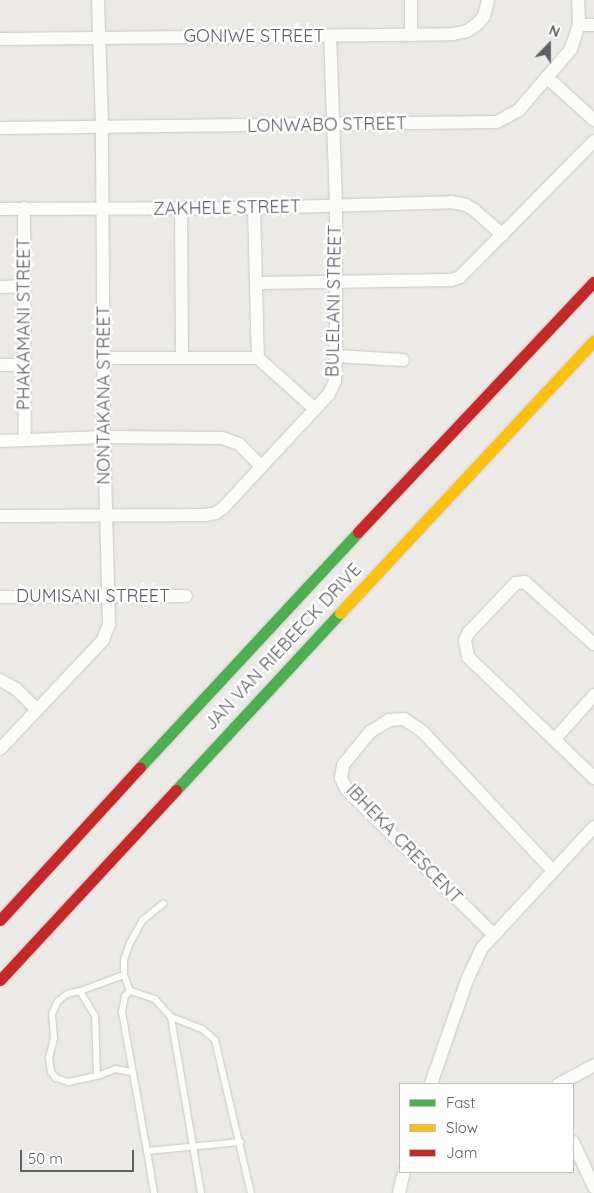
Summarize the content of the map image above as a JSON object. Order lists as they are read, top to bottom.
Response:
{
  "streets": {
    "main road": ["JAN VAN RIEBEECK DRIVE"],
    "street": [
      "GONIWE STREET",
      "LONWABO STREET",
      "ZAKHELE STREET",
      "BULELANI STREET",
      "PHAKAMANI STREET",
      "NONTAKANA STREET",
      "DUMISANI STREET",
      "IBHEKA CRESCENT"
    ]
  },
  "crossings": [
    ["GONIWE STREET", "BULELANI STREET"],
    ["GONIWE STREET", "NONTAKANA STREET"],
    ["LONWABO STREET", "BULELANI STREET"],
    ["LONWABO STREET", "NONTAKANA STREET"],
    ["ZAKHELE STREET", "BULELANI STREET"],
    ["ZAKHELE STREET", "PHAKAMANI STREET"],
    ["ZAKHELE STREET", "NONTAKANA STREET"],
    ["BULELANI STREET", "NONTAKANA STREET"],
    ["NONTAKANA STREET", "DUMISANI STREET"]
  ],
  "legend": ["Fast", "Slow", "Jam"],
  "scale_bar": "50 m",
  "north": "top"
}
